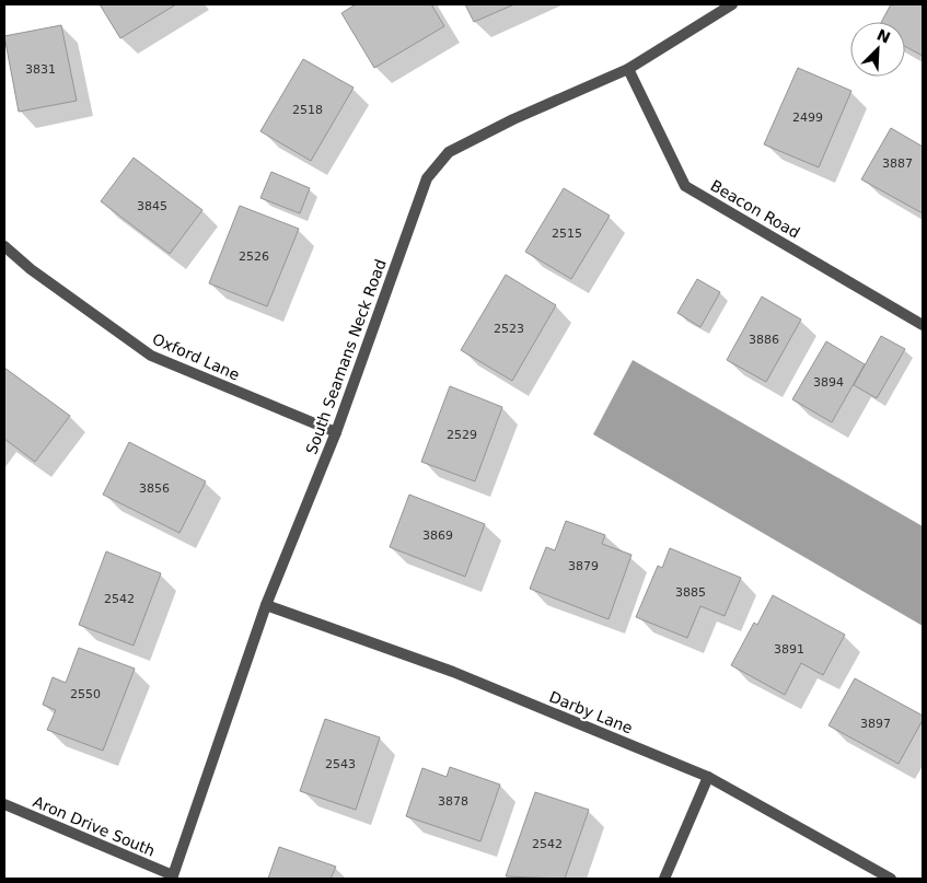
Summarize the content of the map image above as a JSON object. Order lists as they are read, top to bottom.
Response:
{
  "streets": {
    "street": [
      "Beacon Road",
      "Oxford Lane",
      "South Seamans Neck Road",
      "Darby Lane",
      "Aron Drive South"
    ]
  },
  "crossings": [
    ["Beacon Road", "South Seamans Neck Road"],
    ["Oxford Lane", "South Seamans Neck Road"],
    ["South Seamans Neck Road", "Darby Lane"],
    ["South Seamans Neck Road", "Aron Drive South"]
  ],
  "house_numbers": [
    "3831",
    "2518",
    "2499",
    "3887",
    "3845",
    "2515",
    "2526",
    "2523",
    "3886",
    "3894",
    "2529",
    "3856",
    "3869",
    "3879",
    "3885",
    "2542",
    "3891",
    "2550",
    "3897",
    "2543",
    "3878",
    "2542"
  ],
  "north": "top right"
}
